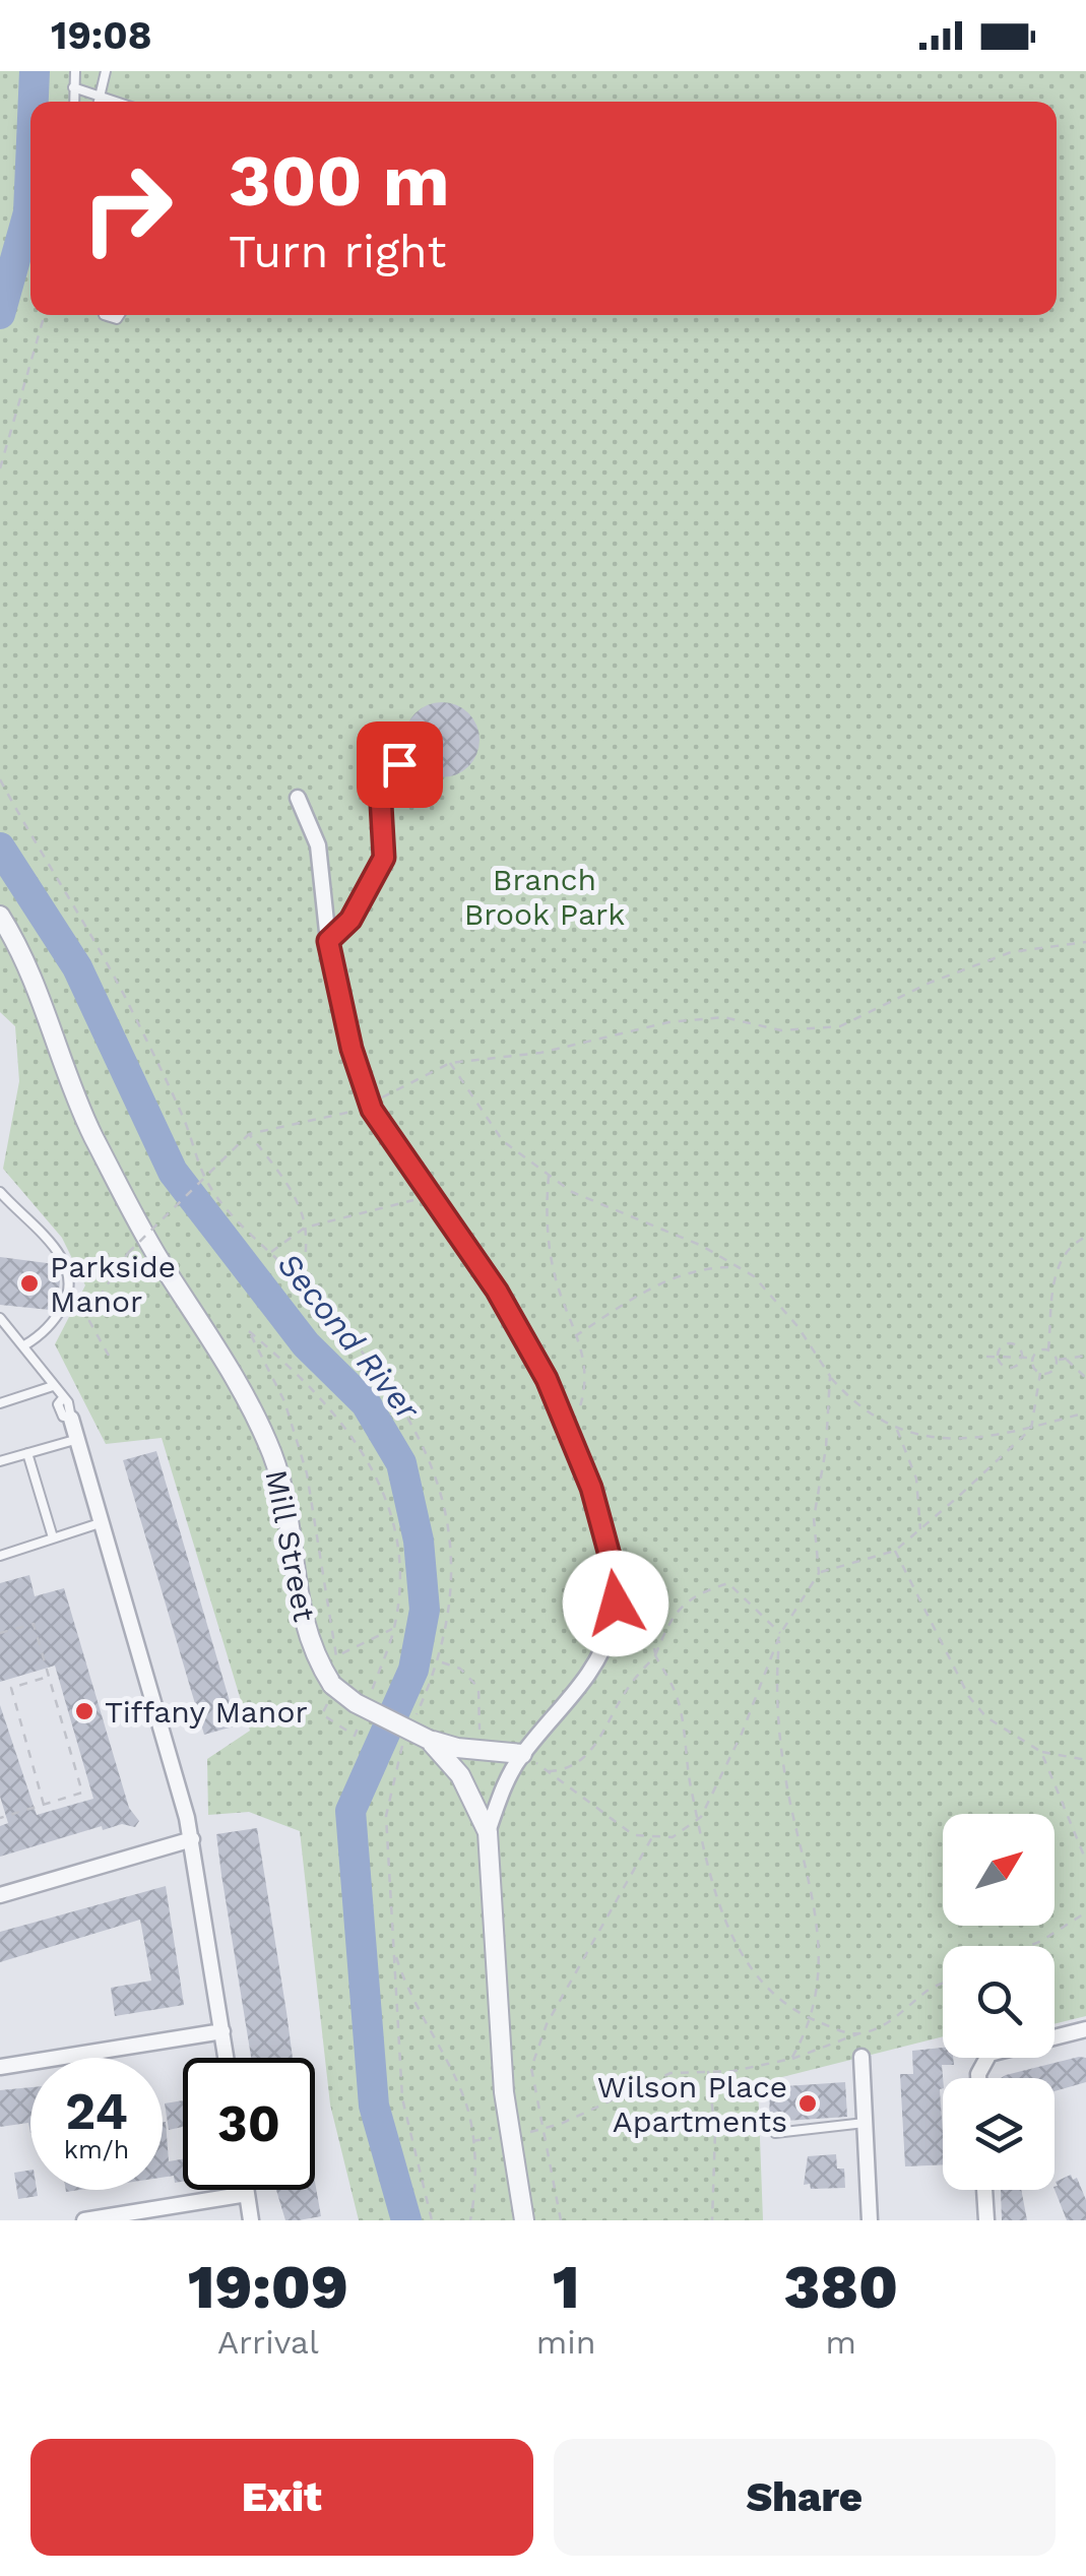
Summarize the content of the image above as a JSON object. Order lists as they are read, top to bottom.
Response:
{
  "streets": {
    "street": ["Mill Street"]
  },
  "water": ["Second River"],
  "parks": ["Branch Brook Park"],
  "places": ["Parkside Manor", "Tiffany Manor", "Wilson Place Apartments"],
  "north": "top right",
  "page": {
    "status": "19:08",
    "turn": ["300 m", "Turn right"],
    "speed": "24 km/h",
    "limit": "30",
    "eta": [
      "19:09",
      "Arrival",
      "1",
      "min",
      "380",
      "m"
    ],
    "buttons": ["Exit", "Share"]
  }
}
